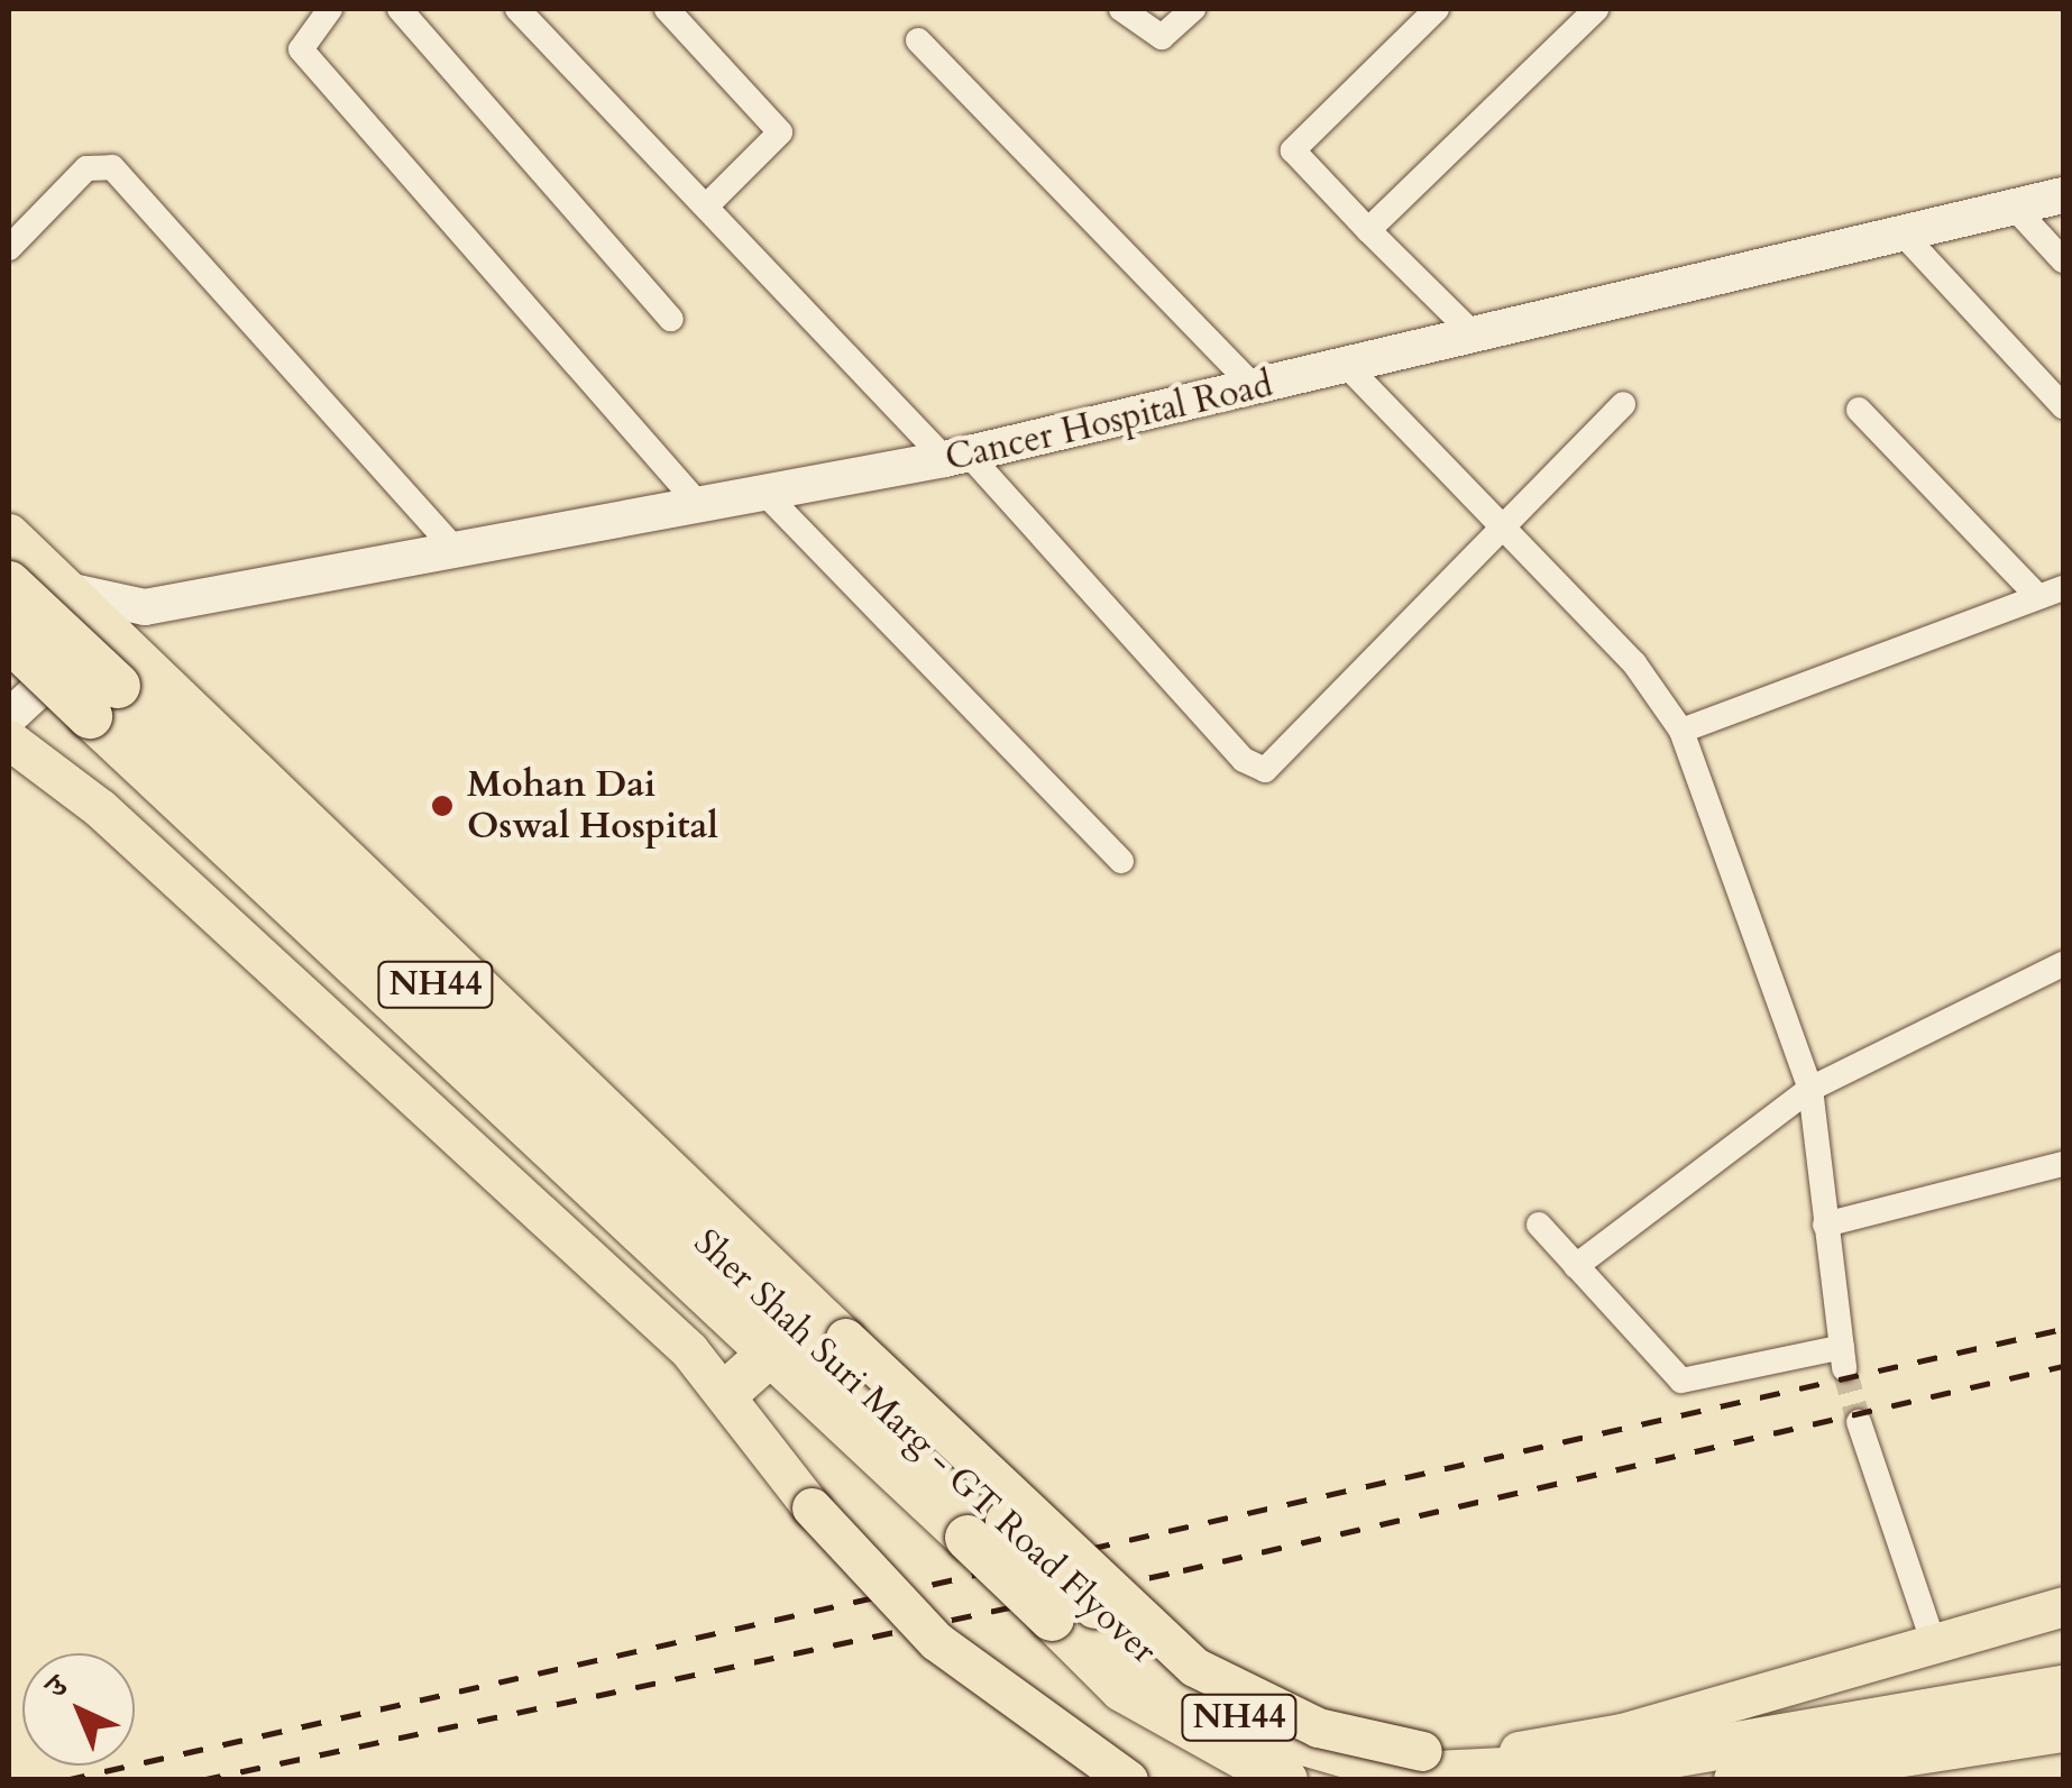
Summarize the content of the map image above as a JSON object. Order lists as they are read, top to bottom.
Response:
{
  "streets": {
    "highway": ["NH44", "Sher Shah Suri Marg - GT Road Flyover"],
    "street": ["Cancer Hospital Road"]
  },
  "crossings": [
    ["NH44", "Sher Shah Suri Marg - GT Road Flyover"]
  ],
  "places": ["Mohan Dai Oswal Hospital"],
  "north": "top left"
}
